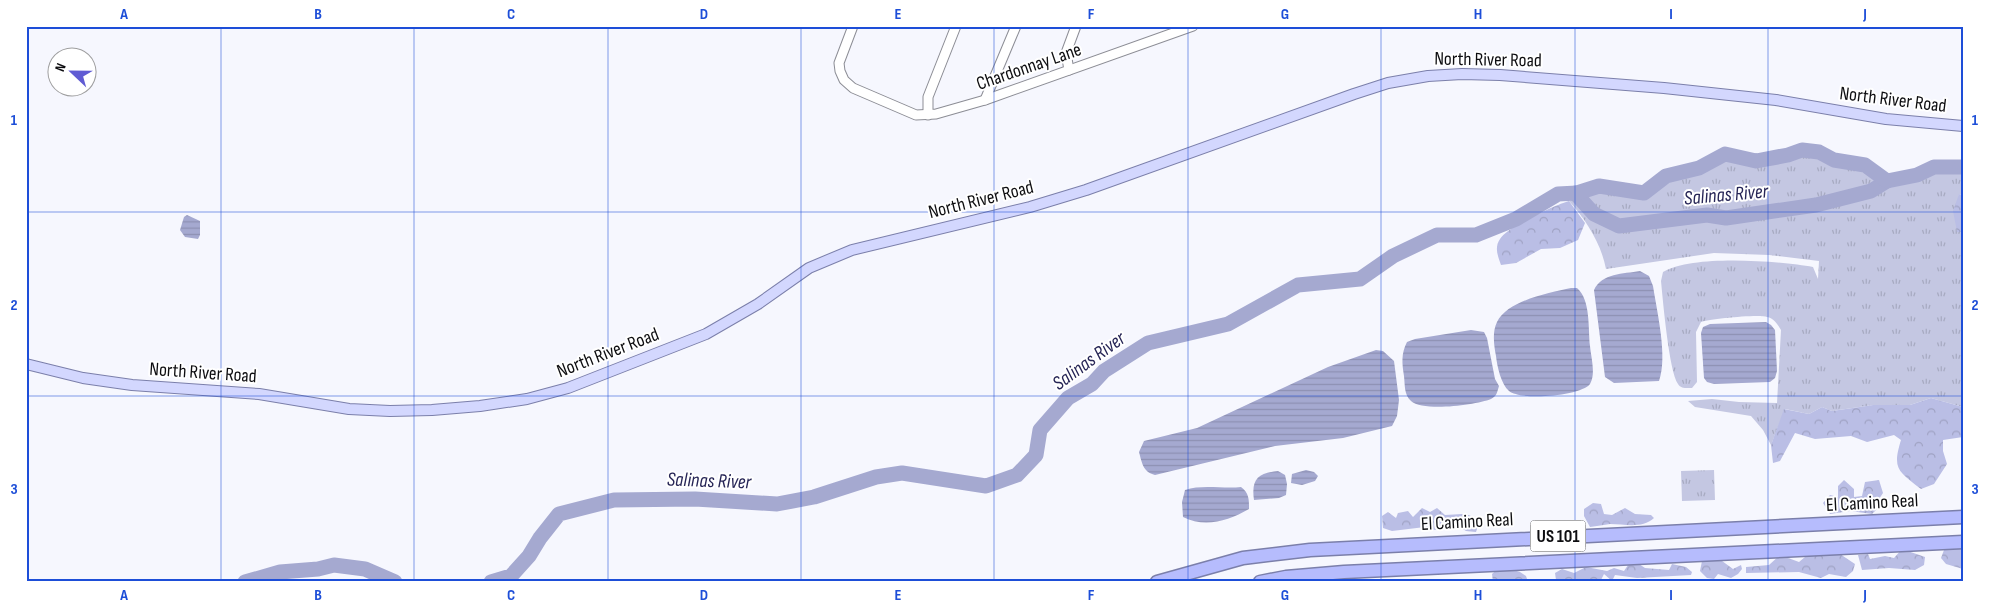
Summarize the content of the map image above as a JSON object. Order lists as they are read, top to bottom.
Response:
{
  "streets": {
    "highway": ["El Camino Real", "US 101"],
    "main road": ["North River Road"],
    "street": ["Chardonnay Lane"]
  },
  "water": ["Salinas River"],
  "north": "left",
  "grid": {
    "columns": [
      "A",
      "B",
      "C",
      "D",
      "E",
      "F",
      "G",
      "H",
      "I",
      "J"
    ],
    "rows": ["1", "2", "3"]
  }
}
